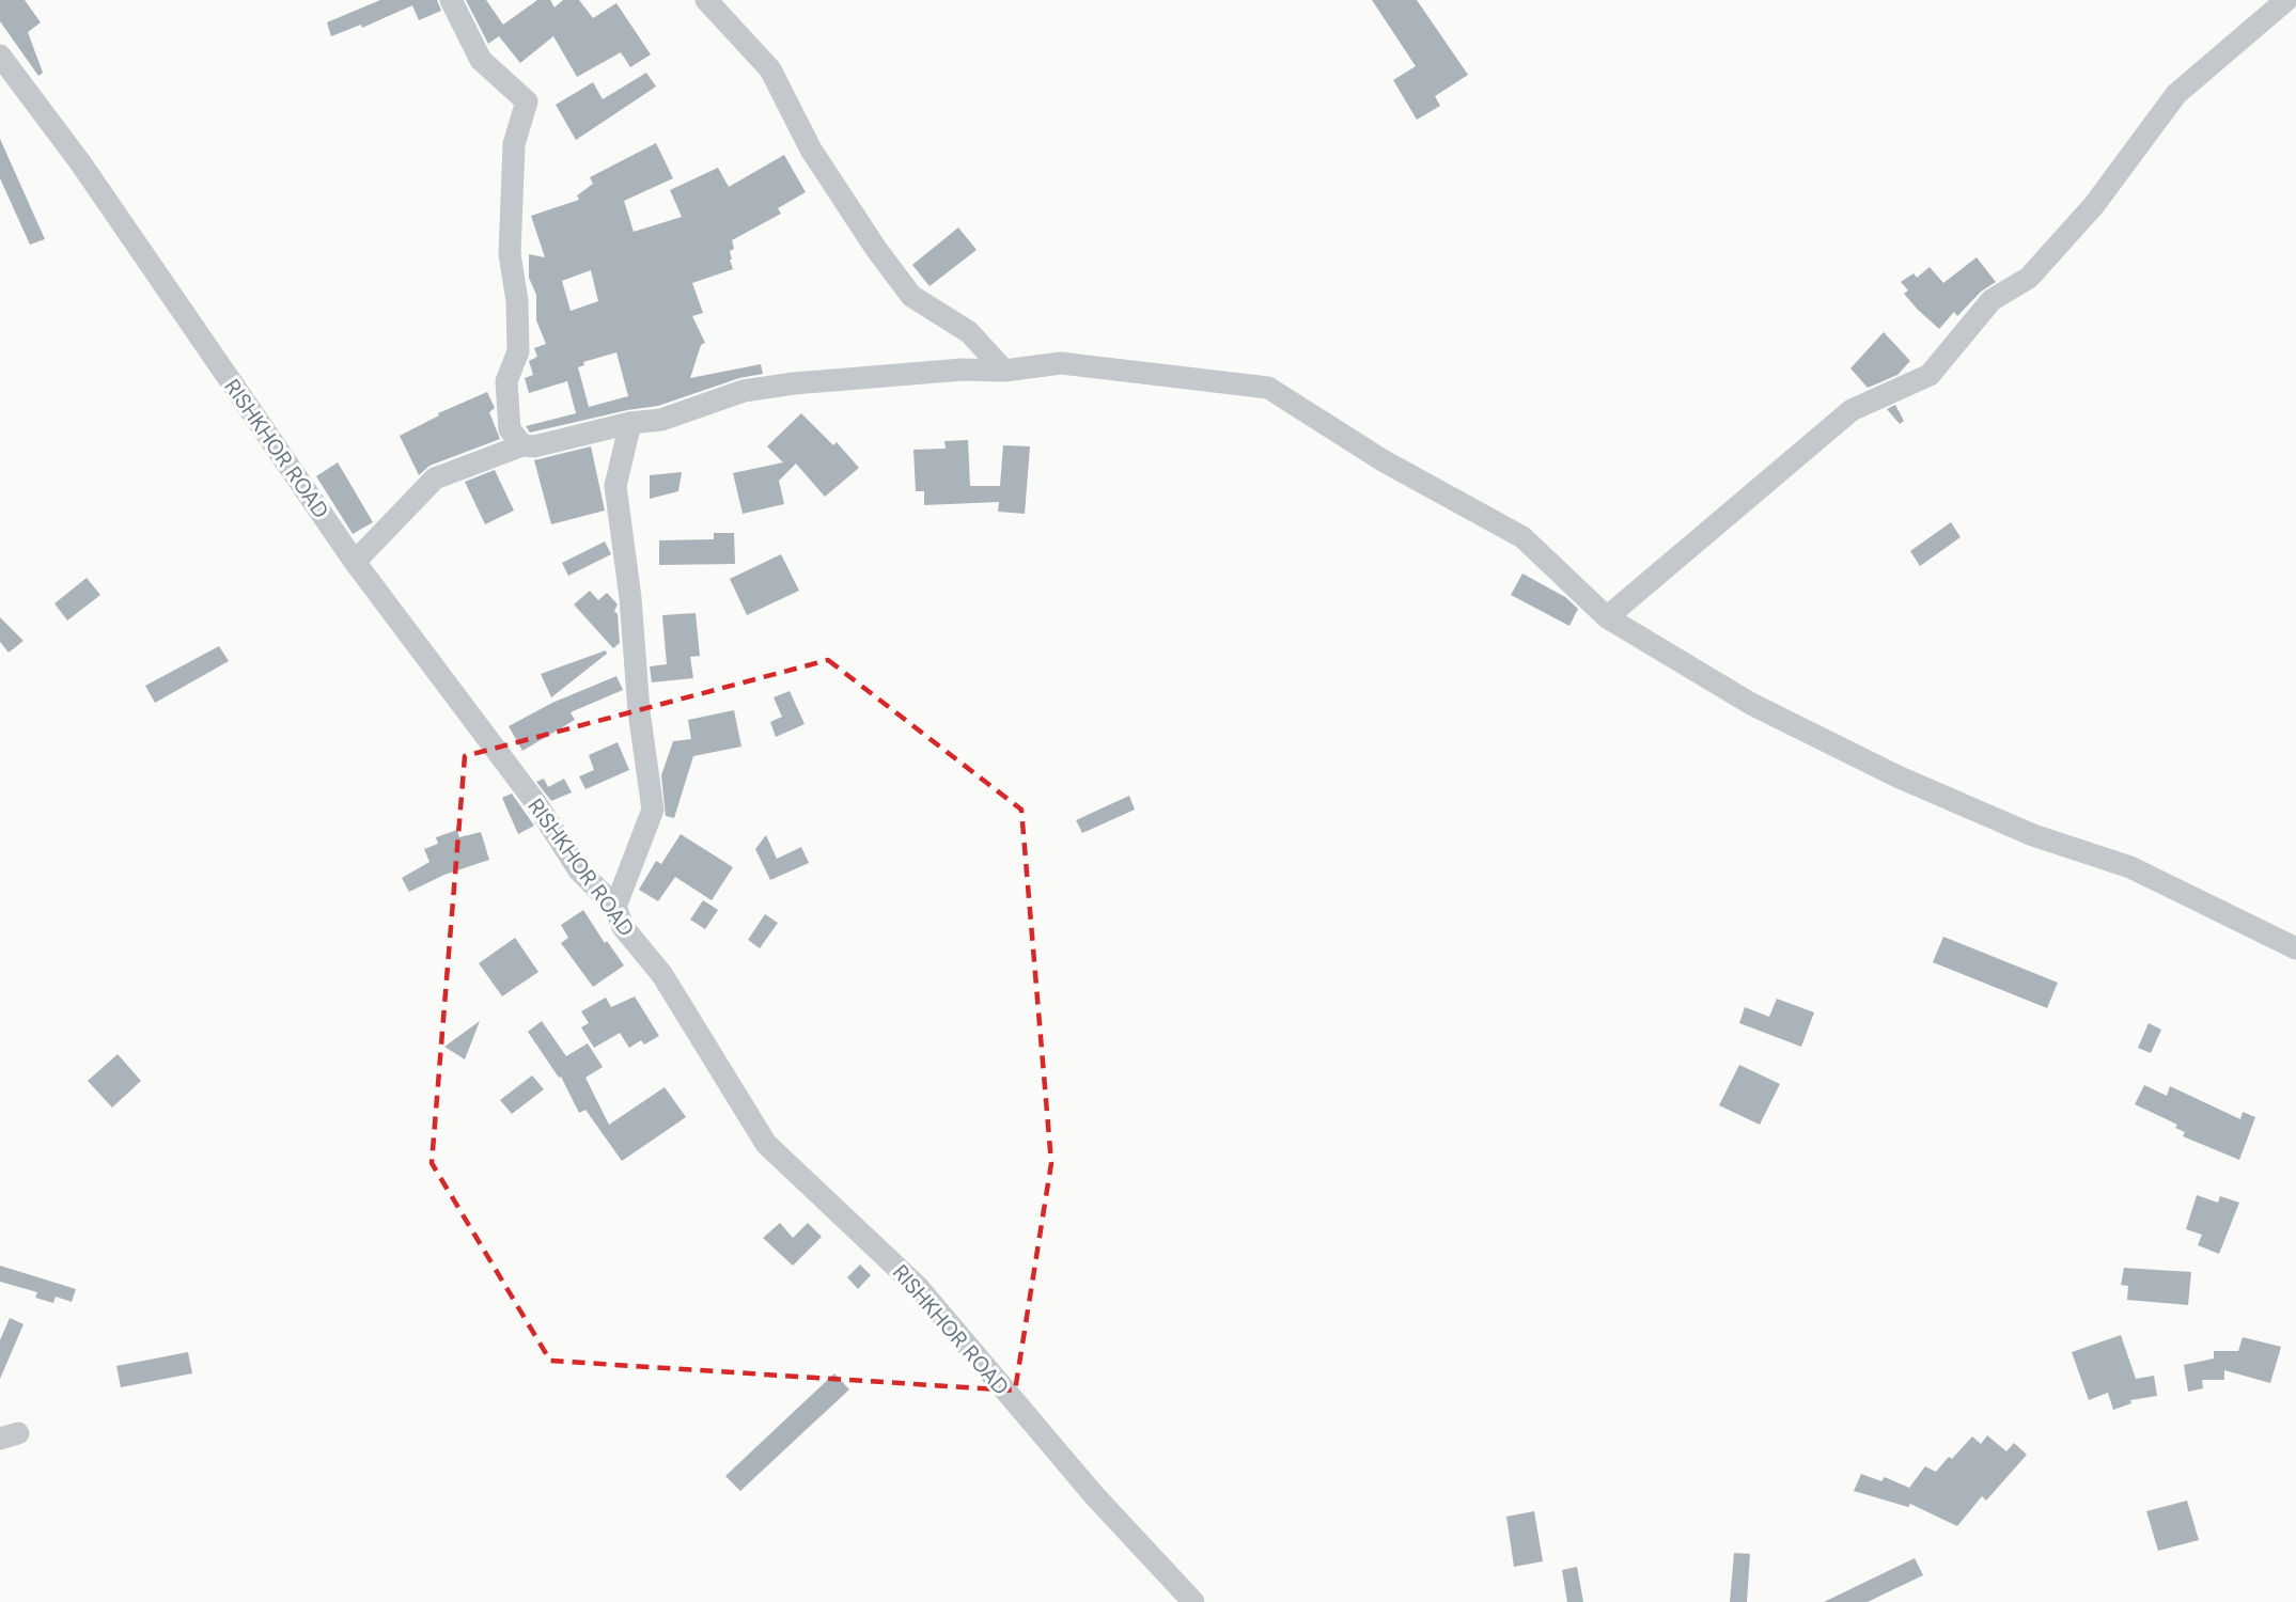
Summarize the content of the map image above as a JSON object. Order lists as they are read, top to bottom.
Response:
{
  "streets": {
    "street": ["RISHKHOR ROAD"]
  }
}
